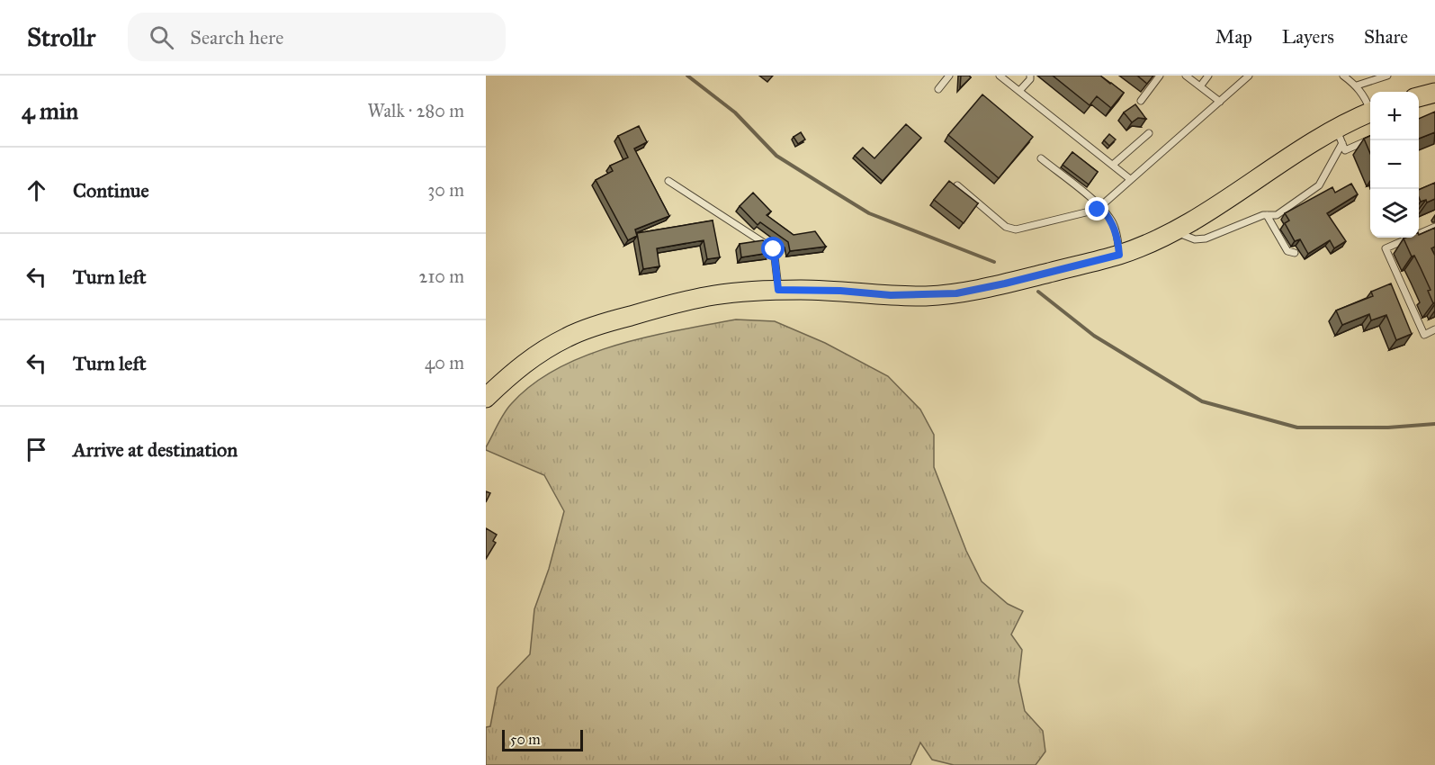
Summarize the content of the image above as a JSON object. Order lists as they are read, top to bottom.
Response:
{
  "scale_bar": "50 m",
  "page": {
    "header": "Strollr",
    "search": "Search here",
    "nav": ["Map", "Layers", "Share"],
    "heading": ["4 min", "Walk · 280 m"],
    "map_buttons": ["+", "−"],
    "list": [
      ["Continue", "30 m"],
      ["Turn left", "210 m"],
      ["Turn left", "40 m"],
      "Arrive at destination"
    ],
    "scale": "50 m"
  }
}
